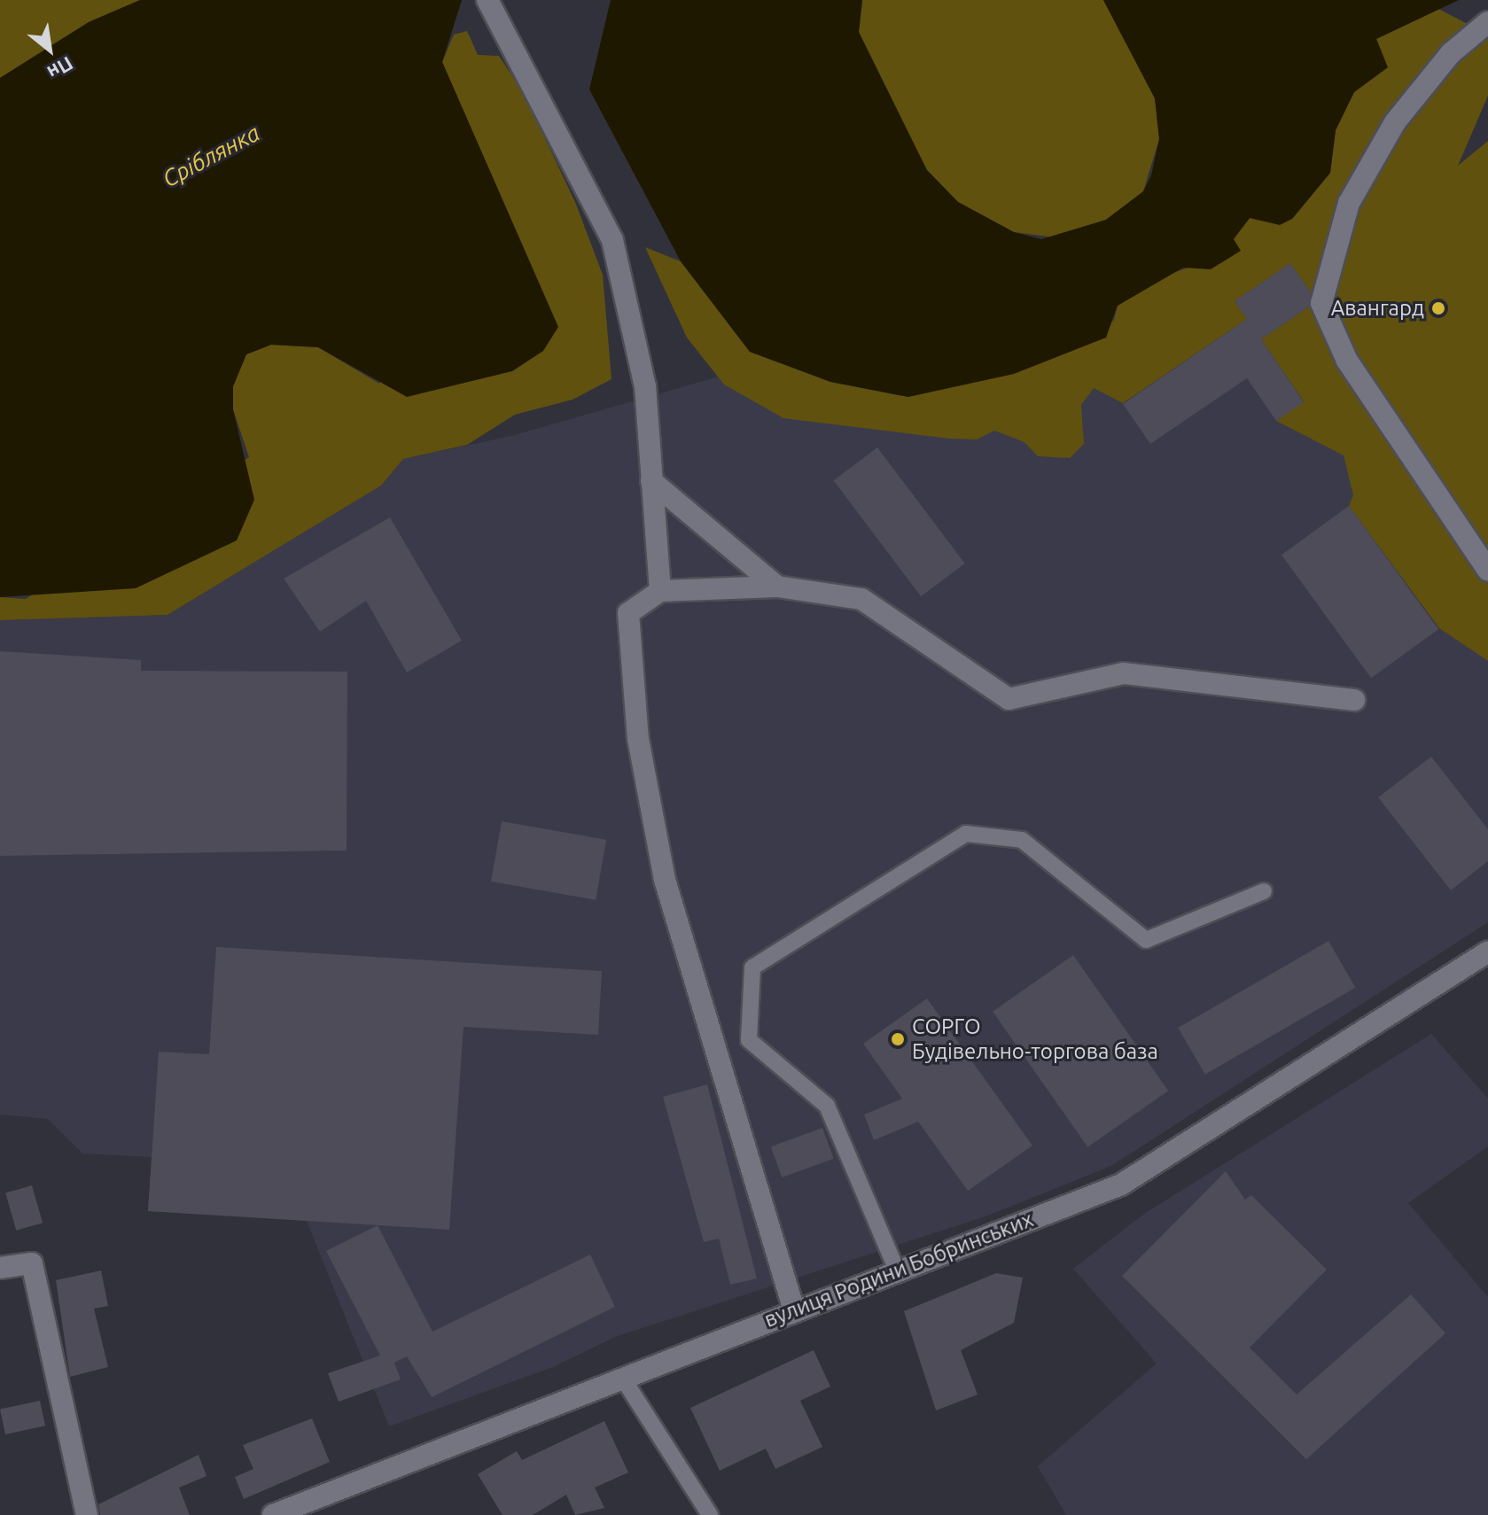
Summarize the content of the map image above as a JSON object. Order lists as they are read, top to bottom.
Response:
{
  "streets": {
    "street": ["вулиця Родини Бобринських"]
  },
  "water": ["Сріблянка"],
  "places": ["Авангард", "СОРГО Будівельно-торгова база"],
  "north": "bottom right"
}
